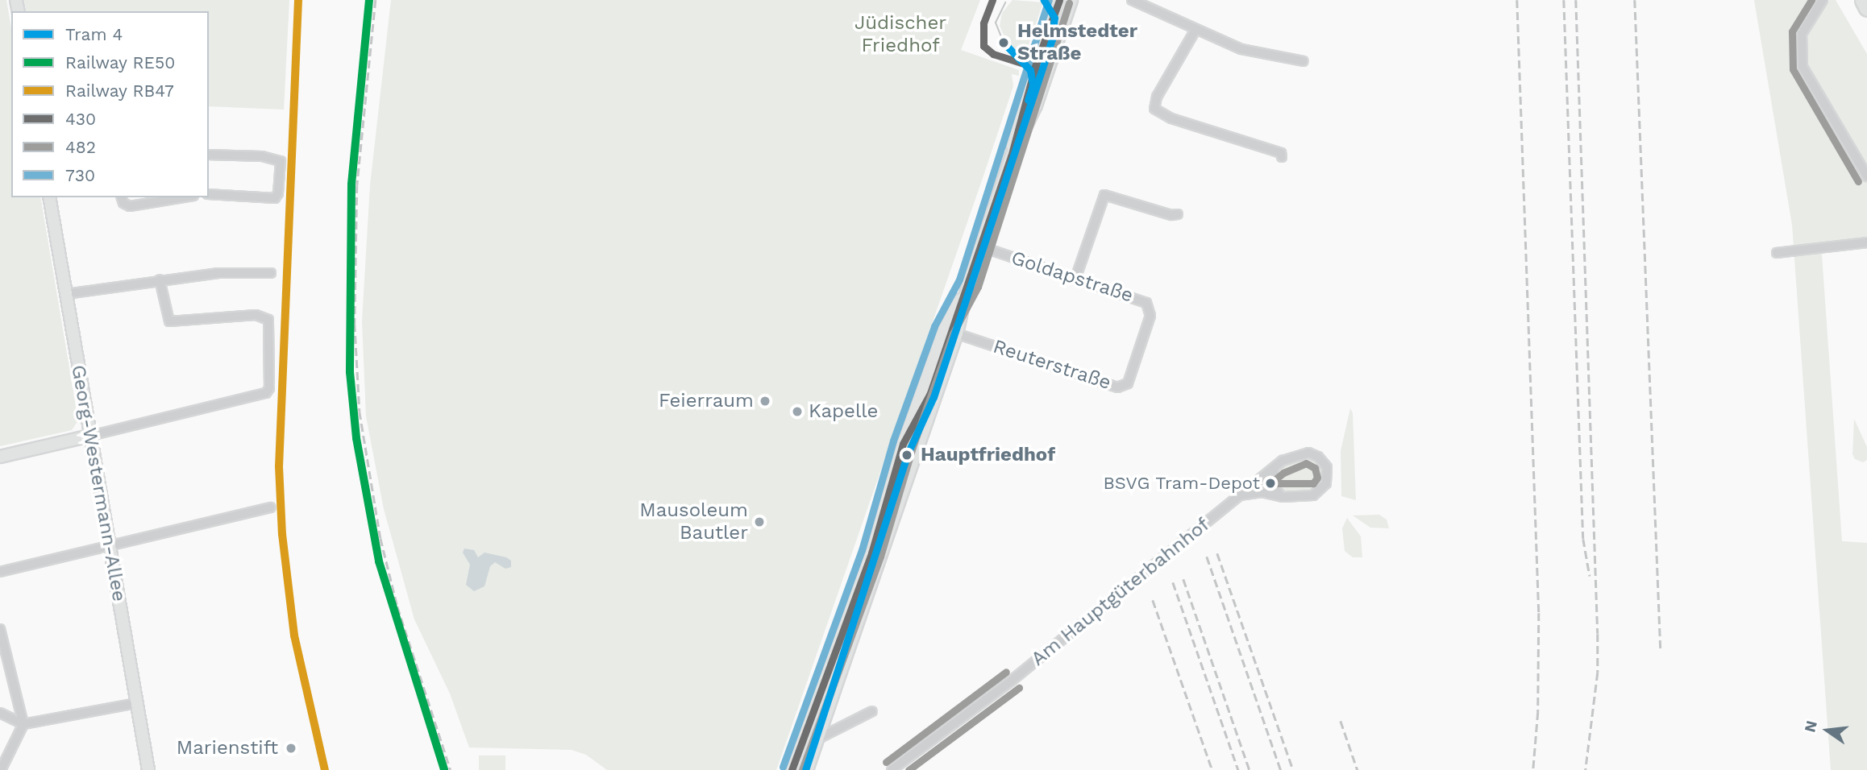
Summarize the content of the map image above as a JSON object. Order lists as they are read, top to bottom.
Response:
{
  "streets": {
    "main road": ["Georg-Westermann-Allee"],
    "street": ["Goldapstraße", "Reuterstraße", "Am Hauptgüterbahnhof"]
  },
  "crossings": [
    ["Goldapstraße", "Reuterstraße"]
  ],
  "parks": ["Jüdischer Friedhof"],
  "places": [
    "Helmstedter Straße",
    "Feierraum",
    "Kapelle",
    "Hauptfriedhof",
    "BSVG Tram-Depot",
    "Mausoleum Bautler",
    "Marienstift"
  ],
  "lines": [
    "tram line 4",
    "rail line RE50",
    "rail line RB47",
    "transit line 430",
    "transit line 482",
    "transit line 730"
  ],
  "legend": [
    "Tram 4",
    "Railway RE50",
    "Railway RB47",
    "430",
    "482",
    "730"
  ],
  "north": "left"
}
